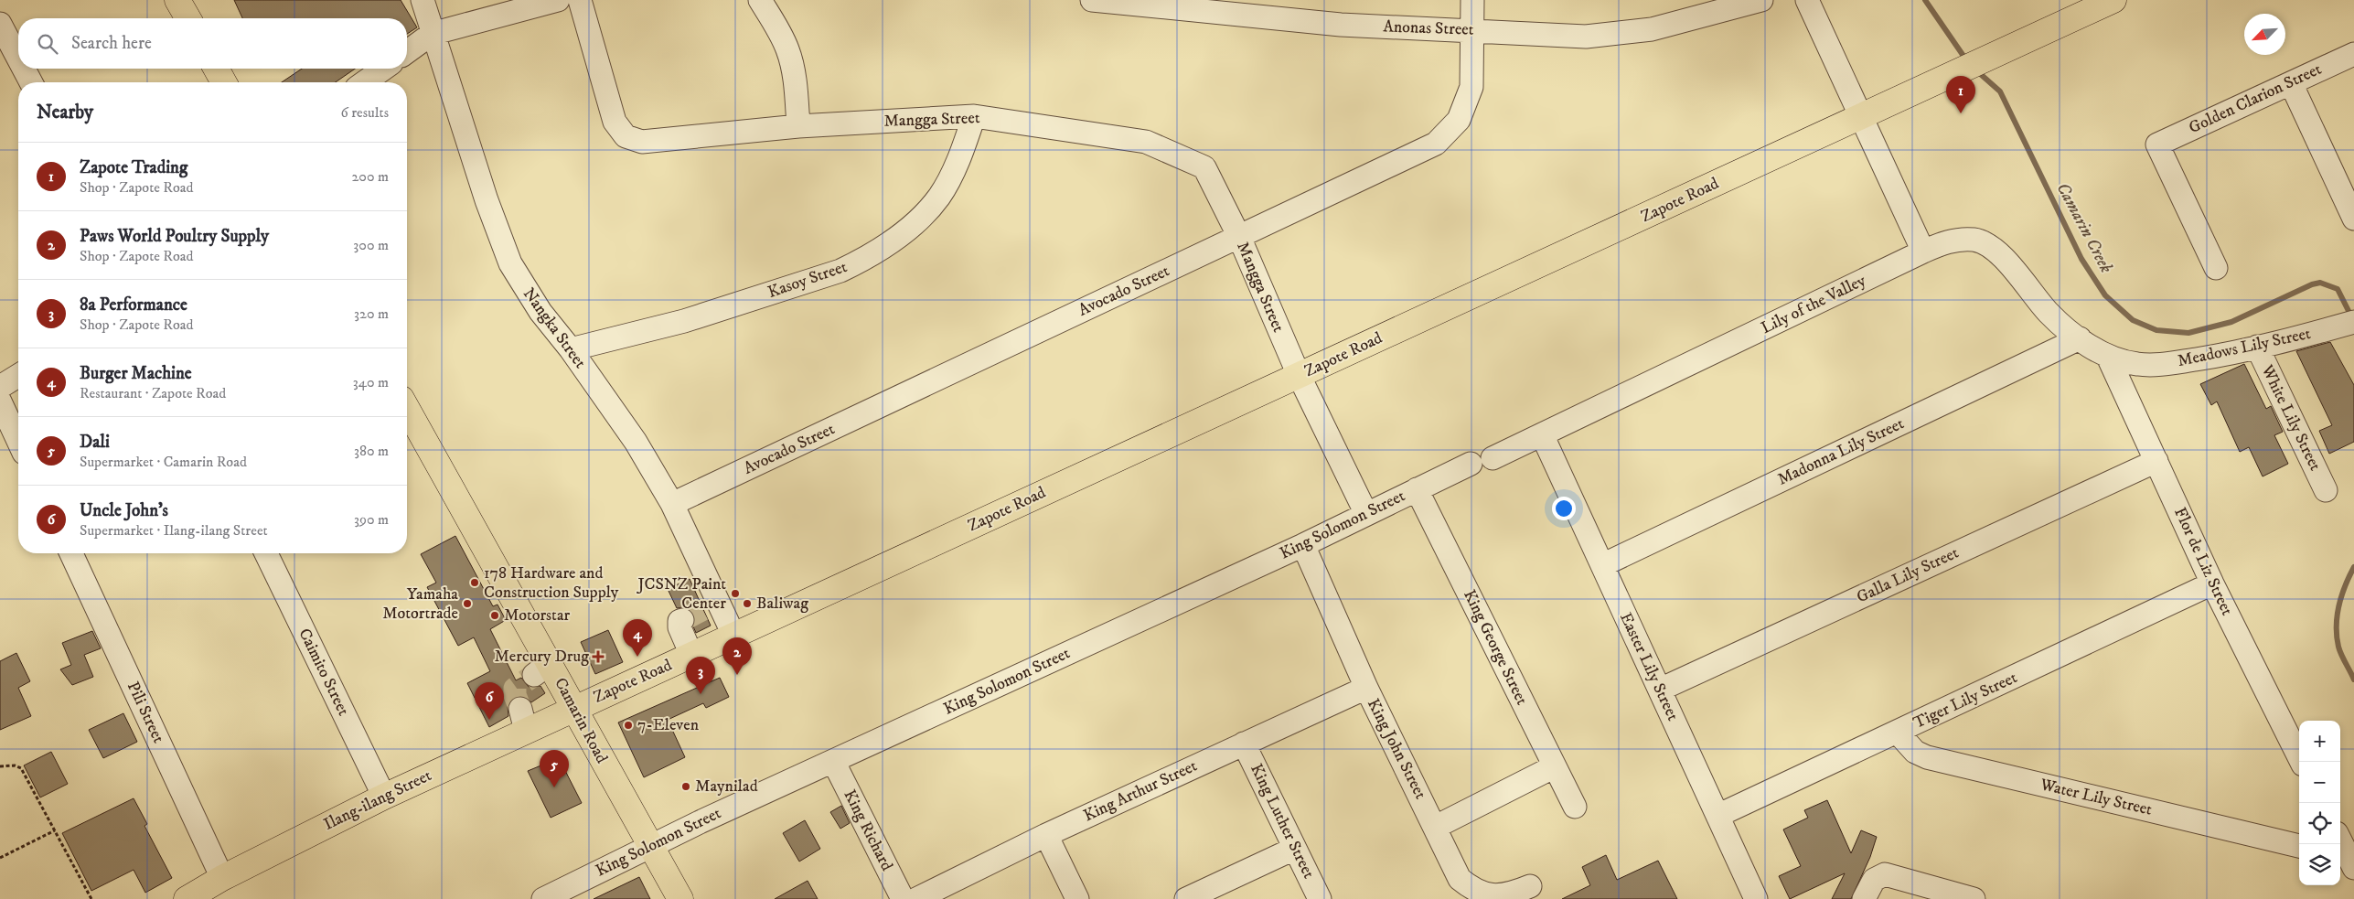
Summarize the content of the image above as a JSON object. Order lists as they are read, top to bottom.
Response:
{
  "streets": {
    "main road": ["Zapote Road", "Camarin Road", "Ilang-ilang Street"],
    "street": [
      "Anonas Street",
      "Golden Clarion Street",
      "Mangga Street",
      "Kasoy Street",
      "Avocado Street",
      "Lily of the Valley",
      "Nangka Street",
      "Meadows Lily Street",
      "White Lily Street",
      "Madonna Lily Street",
      "King Solomon Street",
      "Flor de Liz Street",
      "Galla Lily Street",
      "King George Street",
      "Easter Lily Street",
      "Caimito Street",
      "Tiger Lily Street",
      "Pili Street",
      "King John Street",
      "King Arthur Street",
      "Water Lily Street",
      "King Luther Street",
      "King Richard"
    ]
  },
  "crossings": [
    ["Anonas Street", "Avocado Street"],
    ["Mangga Street", "Zapote Road"],
    ["Mangga Street", "Kasoy Street"],
    ["Mangga Street", "Avocado Street"],
    ["Mangga Street", "King Solomon Street"],
    ["Zapote Road", "Nangka Street"],
    ["Zapote Road", "Camarin Road"],
    ["Zapote Road", "Ilang-ilang Street"],
    ["Kasoy Street", "Nangka Street"],
    ["Avocado Street", "Nangka Street"],
    ["Lily of the Valley", "Meadows Lily Street"],
    ["Lily of the Valley", "Madonna Lily Street"],
    ["Lily of the Valley", "Flor de Liz Street"],
    ["Lily of the Valley", "Easter Lily Street"],
    ["Meadows Lily Street", "White Lily Street"],
    ["Meadows Lily Street", "Flor de Liz Street"],
    ["Madonna Lily Street", "Easter Lily Street"],
    ["King Solomon Street", "King George Street"],
    ["King Solomon Street", "Camarin Road"],
    ["King Solomon Street", "King John Street"],
    ["King Solomon Street", "King Richard"],
    ["Flor de Liz Street", "Galla Lily Street"],
    ["Flor de Liz Street", "Tiger Lily Street"],
    ["Galla Lily Street", "Easter Lily Street"],
    ["Easter Lily Street", "Tiger Lily Street"],
    ["Caimito Street", "Ilang-ilang Street"],
    ["Tiger Lily Street", "Water Lily Street"],
    ["Pili Street", "Ilang-ilang Street"],
    ["Camarin Road", "Ilang-ilang Street"],
    ["King John Street", "King Arthur Street"],
    ["King Arthur Street", "King Luther Street"]
  ],
  "water": ["Camarin Creek"],
  "places": {
    "other": [
      "178 Hardware and Construction Supply",
      "JCSNZ Paint Center",
      "Yamaha Motortrade",
      "Baliwag",
      "Motorstar",
      "7-Eleven",
      "Maynilad"
    ],
    "health": ["Mercury Drug"]
  },
  "north": "bottom left",
  "page": {
    "search": "Search here",
    "pins": [
      "1",
      "4",
      "2",
      "3",
      "6",
      "5"
    ],
    "heading": ["Nearby", "6 results"],
    "list": [
      {
        "mark": "1",
        "name": "Zapote Trading",
        "note": "Shop · Zapote Road",
        "value": "200 m"
      },
      {
        "mark": "2",
        "name": "Paws World Poultry Supply",
        "note": "Shop · Zapote Road",
        "value": "300 m"
      },
      {
        "mark": "3",
        "name": "8a Performance",
        "note": "Shop · Zapote Road",
        "value": "320 m"
      },
      {
        "mark": "4",
        "name": "Burger Machine",
        "note": "Restaurant · Zapote Road",
        "value": "340 m"
      },
      {
        "mark": "5",
        "name": "Dali",
        "note": "Supermarket · Camarin Road",
        "value": "380 m"
      },
      {
        "mark": "6",
        "name": "Uncle John's",
        "note": "Supermarket · Ilang-ilang Street",
        "value": "390 m"
      }
    ],
    "map_buttons": ["+", "−"]
  }
}
